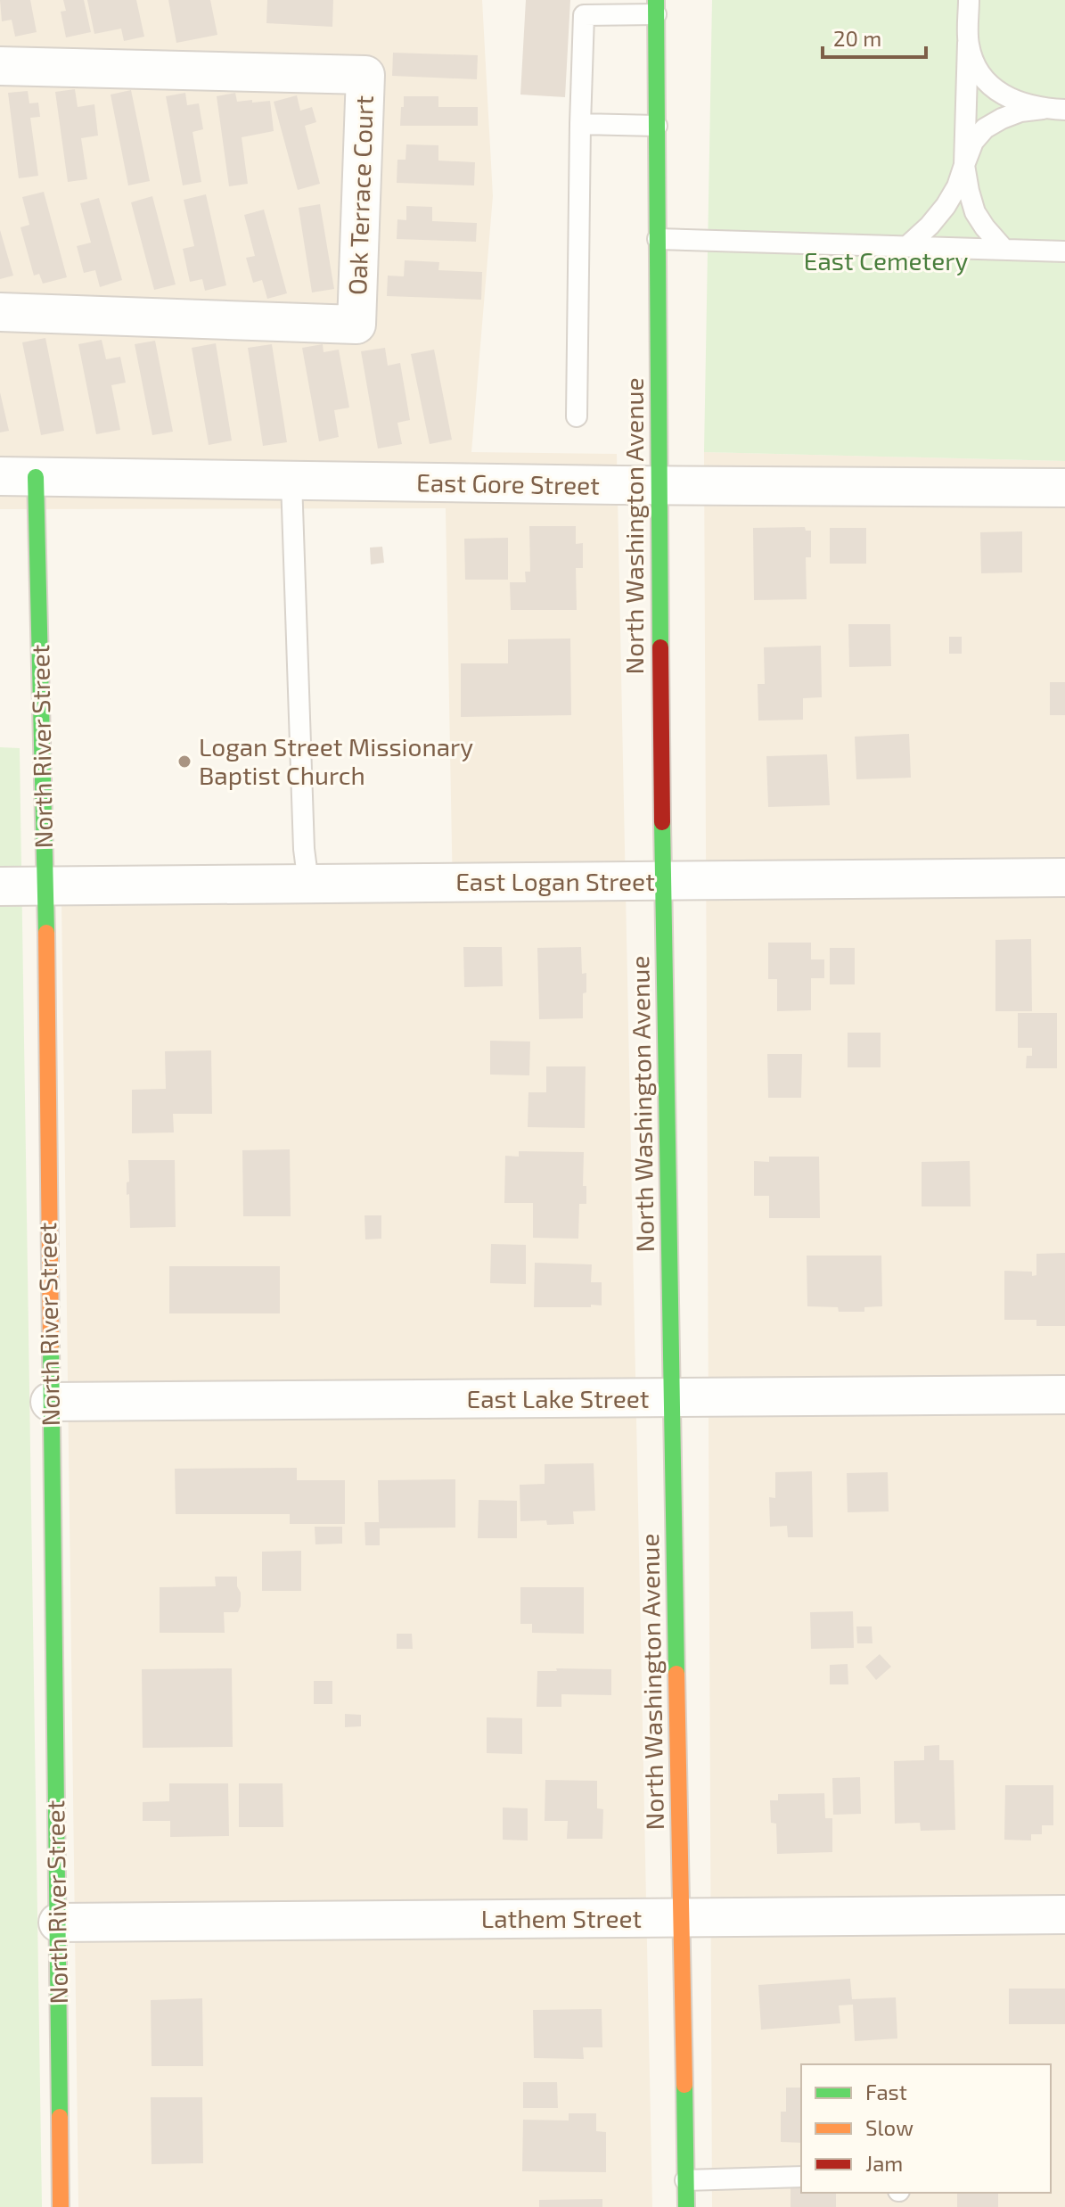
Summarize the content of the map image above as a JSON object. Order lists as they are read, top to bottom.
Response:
{
  "streets": {
    "main road": ["North Washington Avenue", "North River Street"],
    "street": [
      "Oak Terrace Court",
      "East Gore Street",
      "East Logan Street",
      "East Lake Street",
      "Lathem Street"
    ]
  },
  "crossings": [
    ["East Gore Street", "North Washington Avenue"],
    ["East Gore Street", "North River Street"],
    ["North Washington Avenue", "East Logan Street"],
    ["North Washington Avenue", "East Lake Street"],
    ["North Washington Avenue", "Lathem Street"],
    ["North River Street", "East Logan Street"],
    ["North River Street", "East Lake Street"],
    ["North River Street", "Lathem Street"]
  ],
  "parks": ["East Cemetery"],
  "places": ["Logan Street Missionary Baptist Church"],
  "legend": ["Fast", "Slow", "Jam"],
  "scale_bar": "20 m"
}
